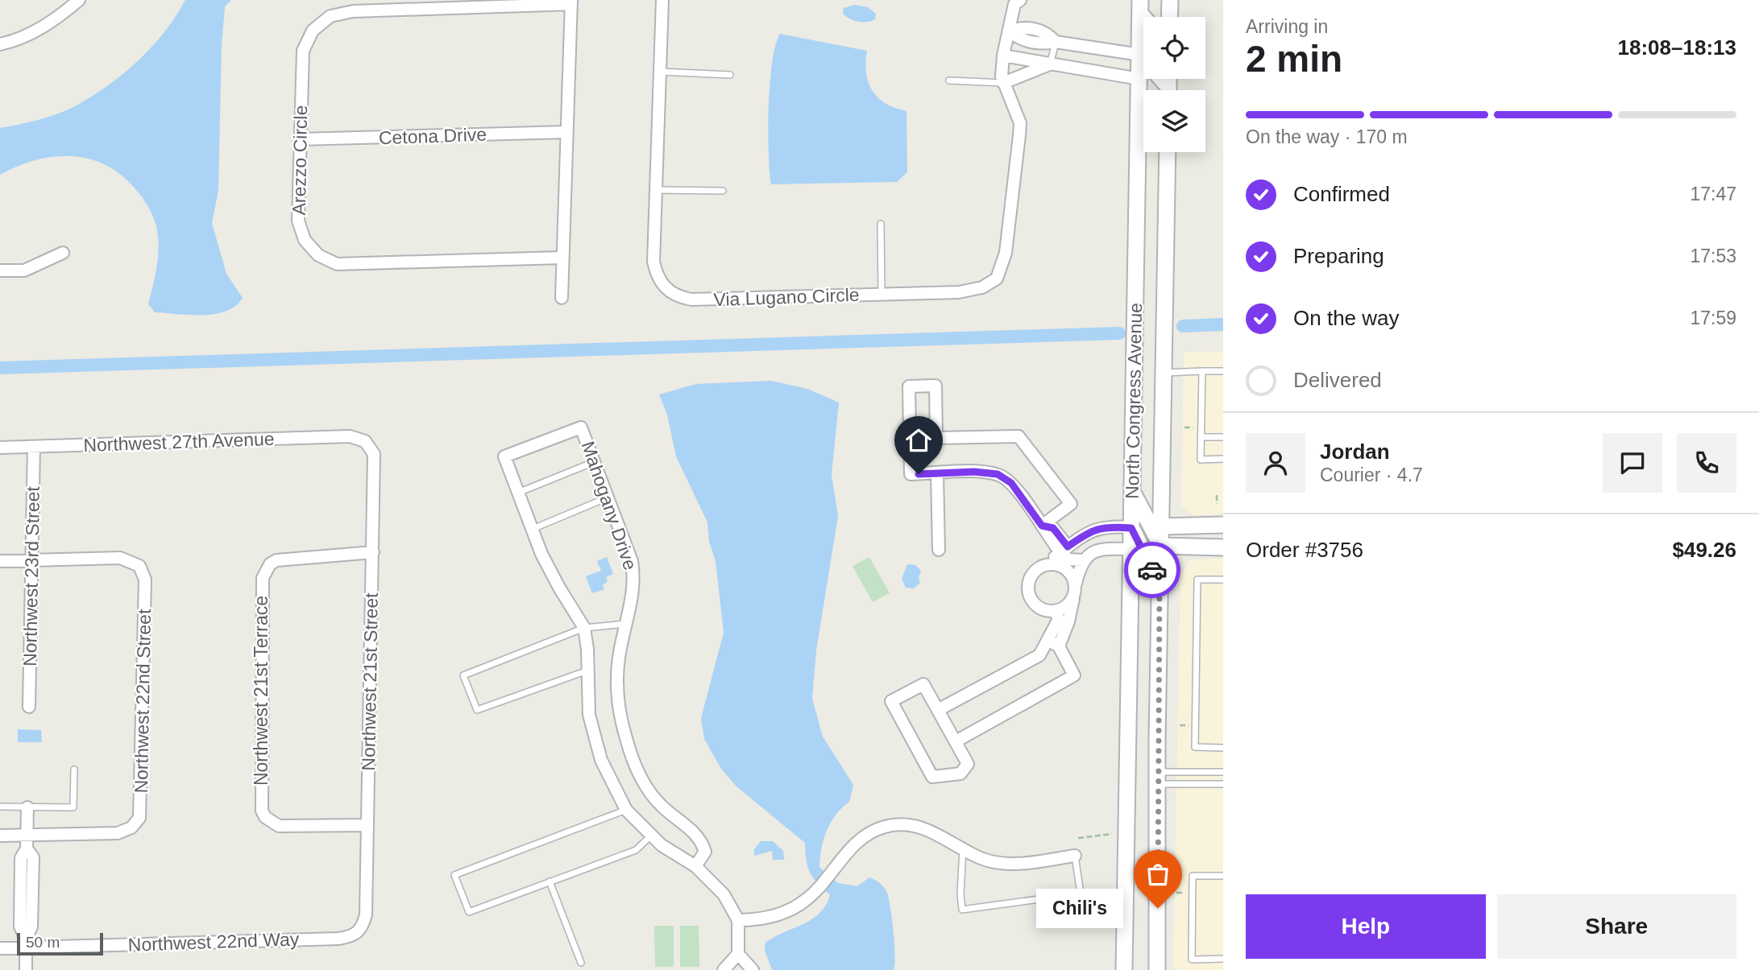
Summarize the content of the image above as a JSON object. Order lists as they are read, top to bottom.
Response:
{
  "streets": {
    "main road": ["North Congress Avenue"],
    "street": [
      "Cetona Drive",
      "Arezzo Circle",
      "Via Lugano Circle",
      "Northwest 27th Avenue",
      "Mahogany Drive",
      "Northwest 23rd Street",
      "Northwest 21st Street",
      "Northwest 21st Terrace",
      "Northwest 22nd Street",
      "Northwest 22nd Way"
    ]
  },
  "crossings": [
    ["Cetona Drive", "Arezzo Circle"],
    ["Northwest 27th Avenue", "Northwest 23rd Street"],
    ["Northwest 27th Avenue", "Northwest 21st Street"],
    ["Northwest 23rd Street", "Northwest 22nd Street"],
    ["Northwest 21st Street", "Northwest 21st Terrace"],
    ["Northwest 21st Street", "Northwest 22nd Way"]
  ],
  "places": ["Chili's"],
  "scale_bar": "50 m",
  "page": {
    "heading": ["2 min", "Arriving in", "18:08–18:13"],
    "panel": [
      "Jordan",
      "Courier · 4.7",
      "Order #3756",
      "$49.26"
    ],
    "bar": "On the way · 170 m",
    "list": [
      ["Confirmed", "17:47"],
      ["Preparing", "17:53"],
      ["On the way", "17:59"],
      "Delivered"
    ],
    "buttons": ["Help", "Share"],
    "bubble": "Chili's",
    "scale": "50 m"
  }
}
